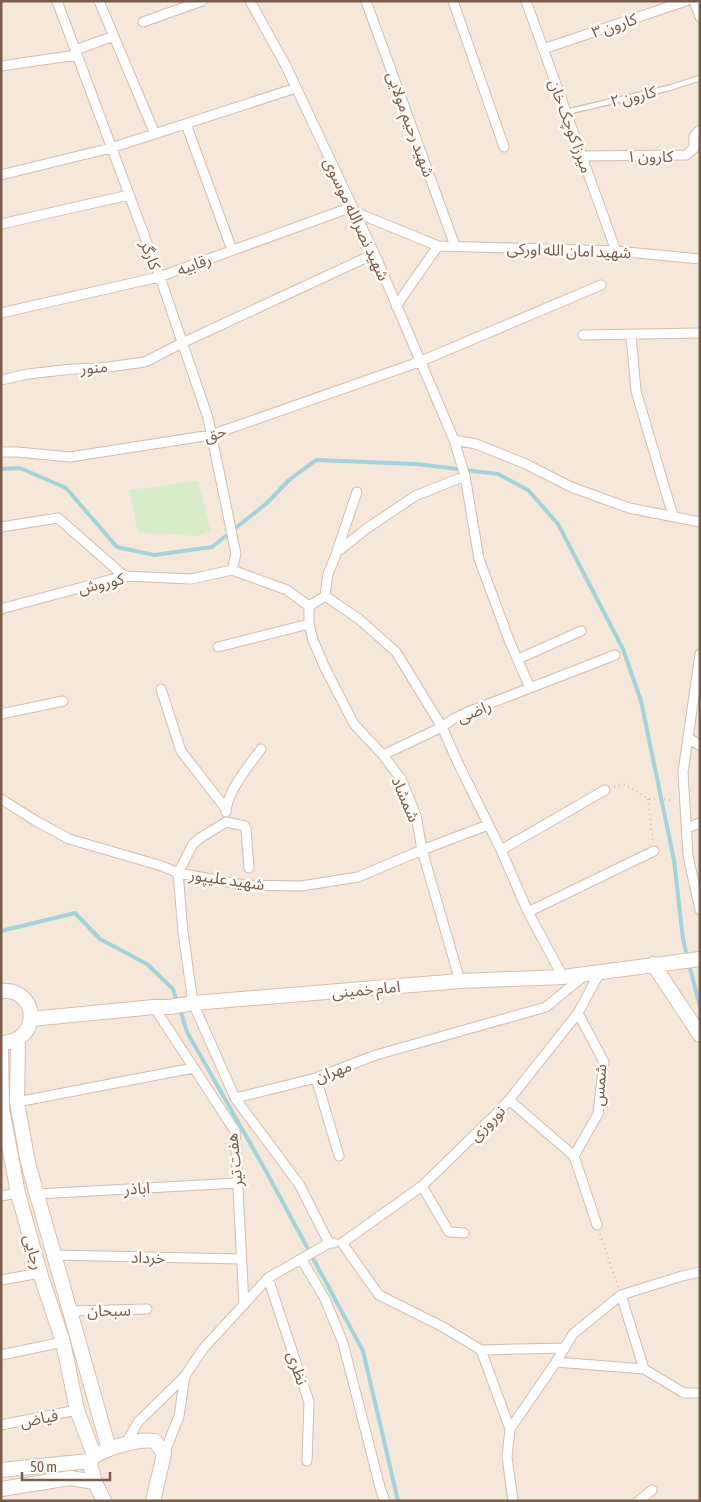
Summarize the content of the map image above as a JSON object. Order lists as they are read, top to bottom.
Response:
{
  "streets": {
    "main road": ["امام خمینی", "رجایی"],
    "street": [
      "کارون ۳",
      "شهید رحیم مولایی",
      "میرزا کوچک خان",
      "کارون ۱",
      "شهید نصرالله موسوی",
      "شهید امان الله اورکی",
      "کارگر",
      "رقابیه",
      "منور",
      "حق",
      "کوروش",
      "راضی",
      "شمشاد",
      "شهید علیپور",
      "مهران",
      "شمس",
      "نوروزی",
      "هفت تیر",
      "اباذر",
      "خرداد",
      "سبحان",
      "نظری",
      "فیاض"
    ],
    "lane": ["کارون ۲"]
  },
  "crossings": [
    ["کارون ۳", "میرزا کوچک خان"],
    ["کارون ۲", "میرزا کوچک خان"],
    ["شهید رحیم مولایی", "شهید امان الله اورکی"],
    ["میرزا کوچک خان", "کارون ۱"],
    ["میرزا کوچک خان", "شهید امان الله اورکی"],
    ["شهید نصرالله موسوی", "رقابیه"],
    ["شهید نصرالله موسوی", "منور"],
    ["شهید نصرالله موسوی", "حق"],
    ["کارگر", "رقابیه"],
    ["کارگر", "منور"],
    ["کارگر", "حق"],
    ["کارگر", "کوروش"],
    ["راضی", "شهید علیپور"],
    ["راضی", "امام خمینی"],
    ["شمشاد", "شهید علیپور"],
    ["شمشاد", "امام خمینی"],
    ["امام خمینی", "مهران"],
    ["امام خمینی", "نوروزی"],
    ["امام خمینی", "هفت تیر"],
    ["شمس", "نوروزی"],
    ["هفت تیر", "اباذر"],
    ["هفت تیر", "خرداد"],
    ["اباذر", "رجایی"],
    ["رجایی", "خرداد"],
    ["رجایی", "سبحان"],
    ["رجایی", "فیاض"]
  ],
  "scale_bar": "50 m"
}
